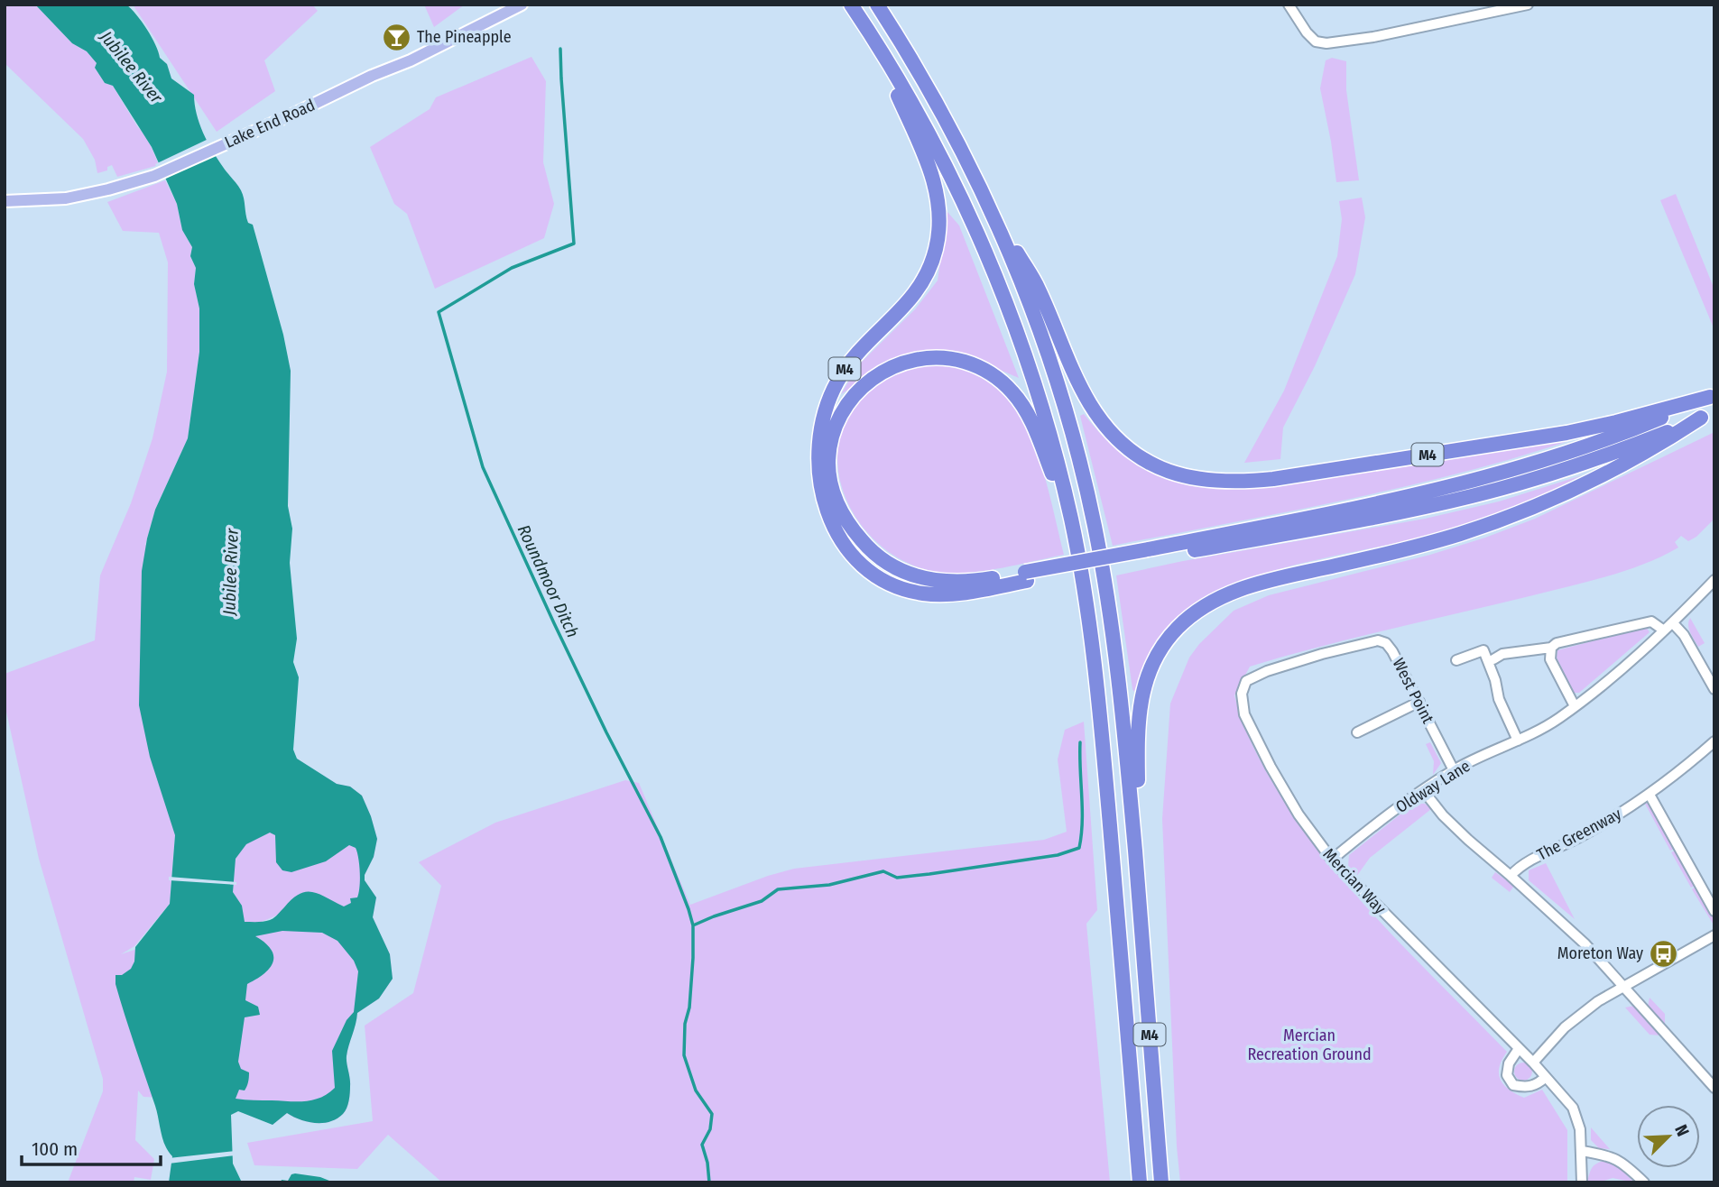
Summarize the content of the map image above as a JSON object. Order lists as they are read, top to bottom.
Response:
{
  "streets": {
    "highway": ["M4"],
    "main road": ["Lake End Road"],
    "street": [
      "West Point",
      "Oldway Lane",
      "The Greenway",
      "Mercian Way"
    ]
  },
  "crossings": [
    ["West Point", "Oldway Lane"],
    ["West Point", "Mercian Way"],
    ["Oldway Lane", "Mercian Way"]
  ],
  "water": ["Jubilee River", "Roundmoor Ditch"],
  "parks": ["Mercian Recreation Ground"],
  "places": {
    "bar": ["The Pineapple"],
    "bus stop": ["Moreton Way"]
  },
  "scale_bar": "100 m",
  "north": "top right"
}
